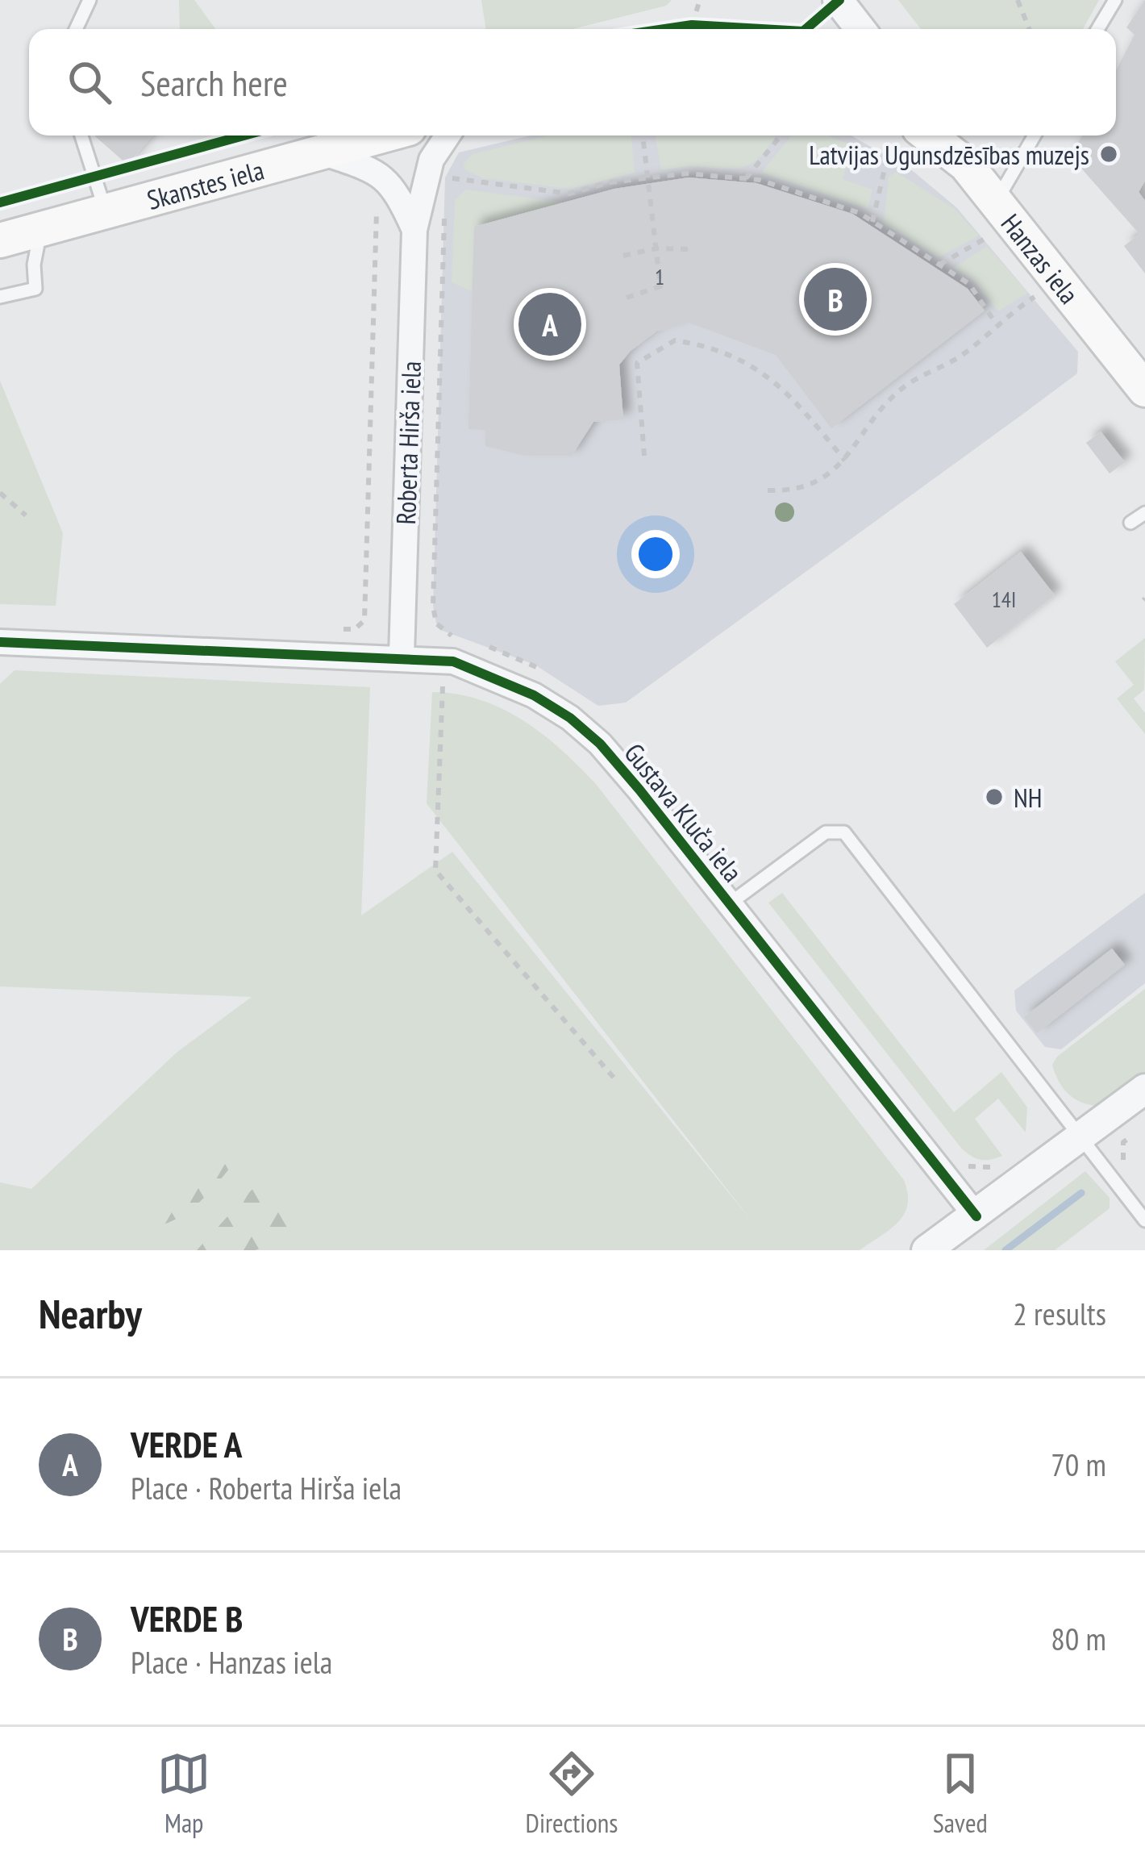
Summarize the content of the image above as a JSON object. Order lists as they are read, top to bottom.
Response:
{
  "streets": {
    "main road": ["Skanstes iela", "Hanzas iela"],
    "street": ["Roberta Hirša iela", "Gustava Kluča iela"]
  },
  "crossings": [
    ["Skanstes iela", "Roberta Hirša iela"],
    ["Roberta Hirša iela", "Gustava Kluča iela"]
  ],
  "places": ["Latvijas Ugunsdzēsības muzejs", "NH"],
  "house_numbers": ["1", "14I"],
  "page": {
    "search": "Search here",
    "pins": ["B", "A"],
    "heading": ["Nearby", "2 results"],
    "list": [
      {
        "mark": "A",
        "name": "VERDE A",
        "note": "Place · Roberta Hirša iela",
        "value": "70 m"
      },
      {
        "mark": "B",
        "name": "VERDE B",
        "note": "Place · Hanzas iela",
        "value": "80 m"
      }
    ],
    "nav": ["Map", "Directions", "Saved"]
  }
}
